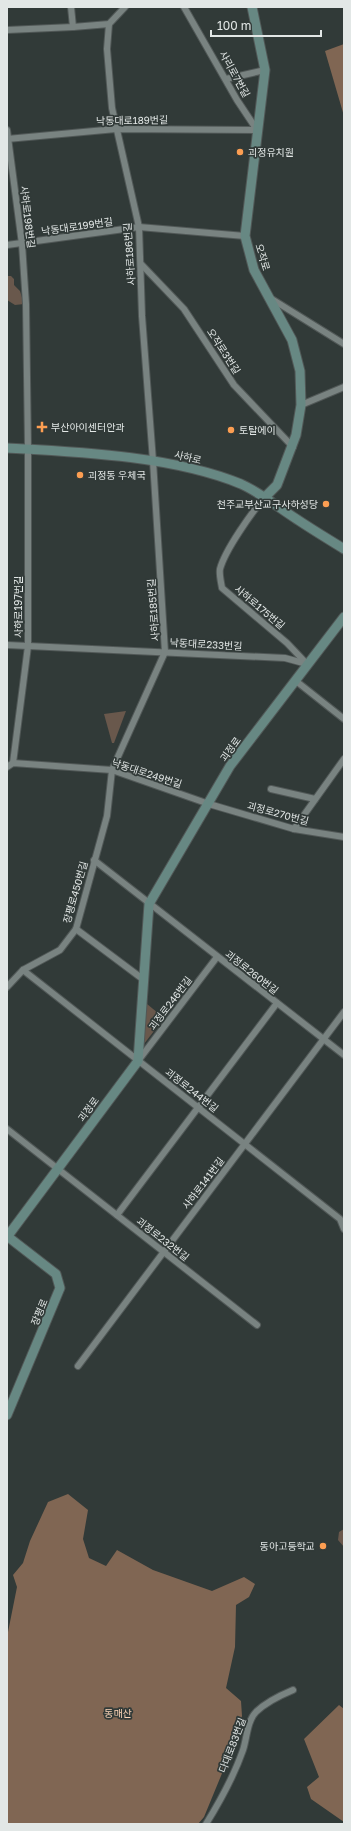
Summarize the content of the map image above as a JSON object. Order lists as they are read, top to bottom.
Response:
{
  "streets": {
    "main road": [
      "오작로",
      "사하로",
      "괴정로",
      "장평로"
    ],
    "street": [
      "사리로7번길",
      "낙동대로189번길",
      "사하로198번길",
      "낙동대로199번길",
      "사하로186번길",
      "오작로3번길",
      "사하로197번길",
      "사하로175번길",
      "사하로185번길",
      "낙동대로233번길",
      "낙동대로249번길",
      "괴정로270번길",
      "장평로450번길",
      "괴정로260번길",
      "괴정로246번길",
      "괴정로244번길",
      "사하로141번길",
      "괴정로232번길",
      "다대로83번길"
    ]
  },
  "crossings": [
    ["사리로7번길", "낙동대로189번길"],
    ["사리로7번길", "오작로"],
    ["낙동대로189번길", "사하로198번길"],
    ["낙동대로189번길", "사하로186번길"],
    ["낙동대로189번길", "오작로"],
    ["사하로198번길", "낙동대로199번길"],
    ["사하로198번길", "사하로"],
    ["사하로198번길", "사하로197번길"],
    ["낙동대로199번길", "사하로186번길"],
    ["낙동대로199번길", "오작로"],
    ["사하로186번길", "오작로3번길"],
    ["사하로186번길", "사하로"],
    ["사하로186번길", "사하로185번길"],
    ["오작로", "오작로3번길"],
    ["오작로", "사하로"],
    ["오작로", "사하로175번길"],
    ["사하로", "사하로197번길"],
    ["사하로", "사하로175번길"],
    ["사하로", "사하로185번길"],
    ["사하로197번길", "낙동대로233번길"],
    ["사하로197번길", "낙동대로249번길"],
    ["사하로175번길", "낙동대로233번길"],
    ["사하로175번길", "괴정로"],
    ["사하로185번길", "낙동대로233번길"],
    ["사하로185번길", "낙동대로249번길"],
    ["사하로185번길", "장평로450번길"],
    ["낙동대로233번길", "괴정로"],
    ["괴정로", "낙동대로249번길"],
    ["괴정로", "괴정로270번길"],
    ["괴정로", "괴정로260번길"],
    ["괴정로", "괴정로246번길"],
    ["괴정로", "괴정로244번길"],
    ["괴정로", "괴정로232번길"],
    ["괴정로", "장평로"],
    ["낙동대로249번길", "괴정로270번길"],
    ["낙동대로249번길", "장평로450번길"],
    ["장평로450번길", "괴정로244번길"],
    ["괴정로260번길", "괴정로246번길"],
    ["괴정로260번길", "사하로141번길"],
    ["괴정로246번길", "괴정로244번길"],
    ["괴정로244번길", "사하로141번길"],
    ["사하로141번길", "괴정로232번길"]
  ],
  "parks": ["동매산"],
  "places": {
    "other": [
      "괴정유치원",
      "토탈에이",
      "괴정동 우체국",
      "천주교부산교구사하성당",
      "동아고등학교"
    ],
    "health": ["부산아이센터안과"]
  },
  "scale_bar": "100 m"
}
